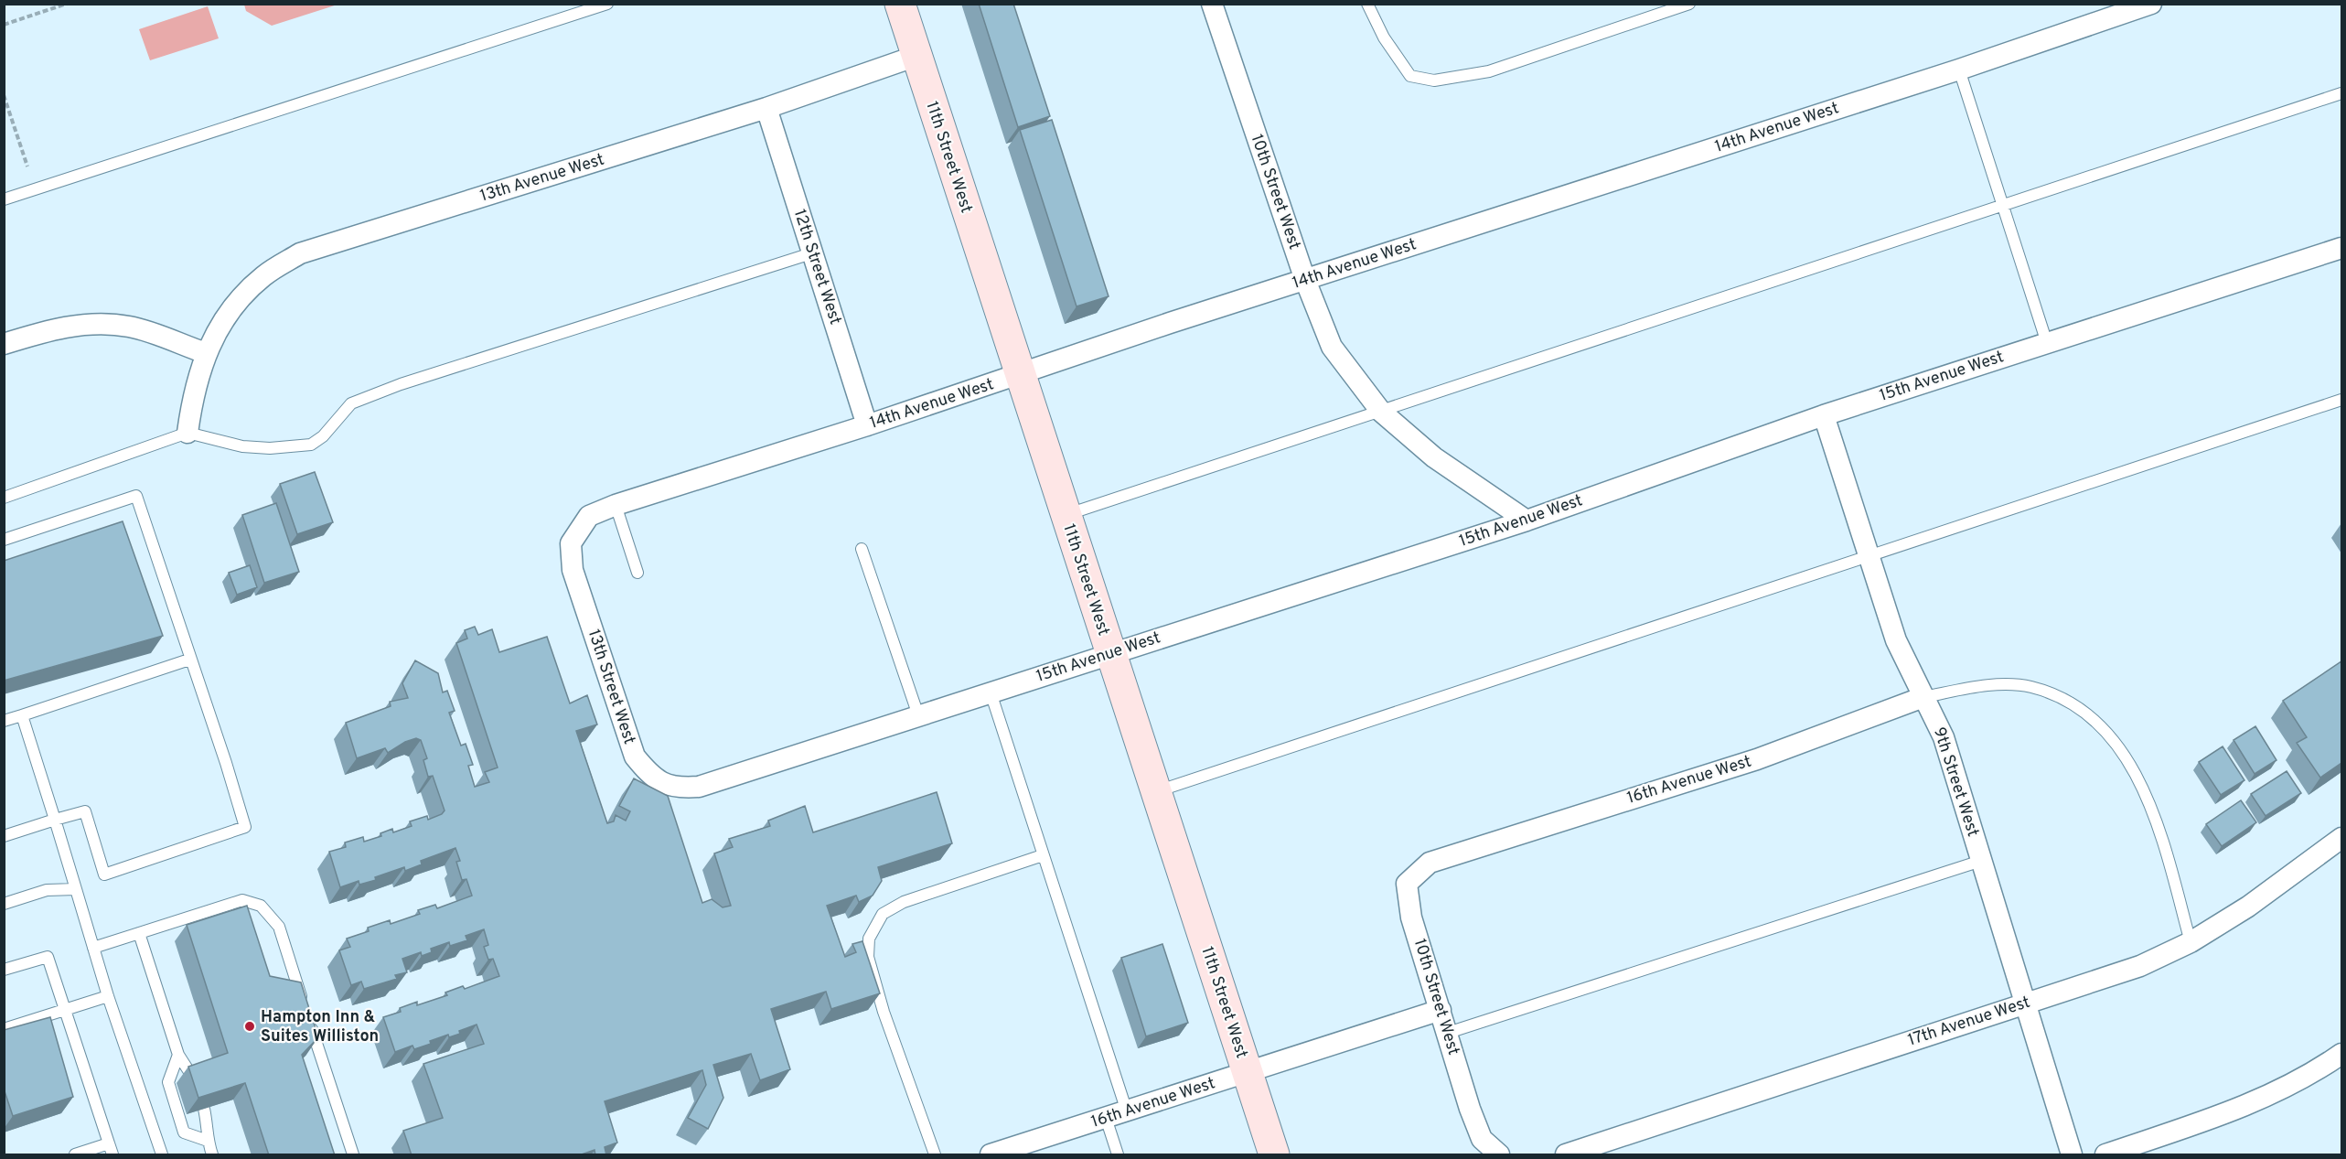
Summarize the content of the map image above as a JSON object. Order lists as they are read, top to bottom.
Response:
{
  "streets": {
    "main road": ["11th Street West"],
    "street": [
      "14th Avenue West",
      "13th Avenue West",
      "10th Street West",
      "12th Street West",
      "15th Avenue West",
      "13th Street West",
      "16th Avenue West",
      "9th Street West",
      "17th Avenue West"
    ]
  },
  "crossings": [
    ["14th Avenue West", "11th Street West"],
    ["14th Avenue West", "10th Street West"],
    ["14th Avenue West", "12th Street West"],
    ["14th Avenue West", "13th Street West"],
    ["11th Street West", "13th Avenue West"],
    ["11th Street West", "15th Avenue West"],
    ["11th Street West", "16th Avenue West"],
    ["13th Avenue West", "12th Street West"],
    ["10th Street West", "15th Avenue West"],
    ["10th Street West", "16th Avenue West"],
    ["15th Avenue West", "13th Street West"],
    ["15th Avenue West", "9th Street West"],
    ["16th Avenue West", "9th Street West"],
    ["9th Street West", "17th Avenue West"]
  ],
  "places": ["Hampton Inn & Suites Williston"]
}
